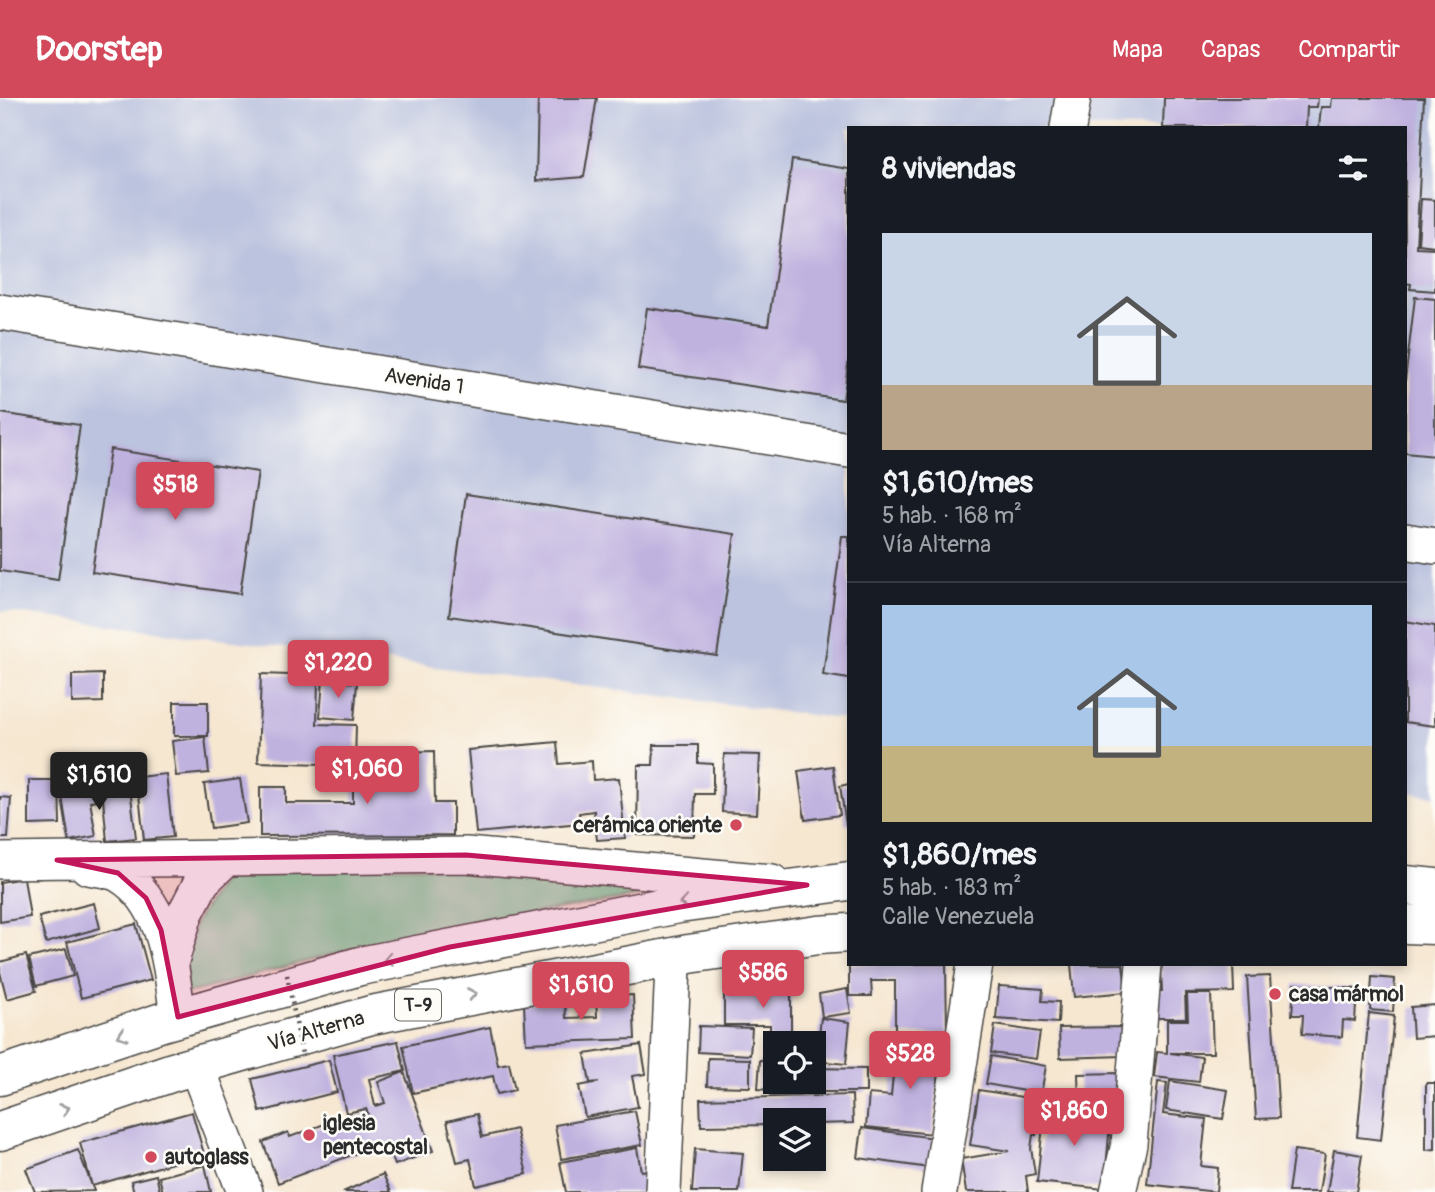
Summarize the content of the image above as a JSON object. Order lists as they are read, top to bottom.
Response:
{
  "streets": {
    "highway": ["T-9", "Vía Alterna"],
    "street": ["Avenida 1"]
  },
  "places": [
    "cerámica oriente",
    "casa mármol",
    "iglesia pentecostal",
    "autoglass"
  ],
  "page": {
    "header": "Doorstep",
    "nav": ["Mapa", "Capas", "Compartir"],
    "heading": "8 viviendas",
    "list": [
      {
        "name": "$1,610/mes",
        "note": "5 hab. · 168 m² · Vía Alterna"
      },
      {
        "name": "$1,860/mes",
        "note": "5 hab. · 183 m² · Calle Venezuela"
      }
    ],
    "price": [
      "$518",
      "$1,220",
      "$1,060",
      "$1,610",
      "$586",
      "$1,610",
      "$528",
      "$1,860"
    ]
  }
}
